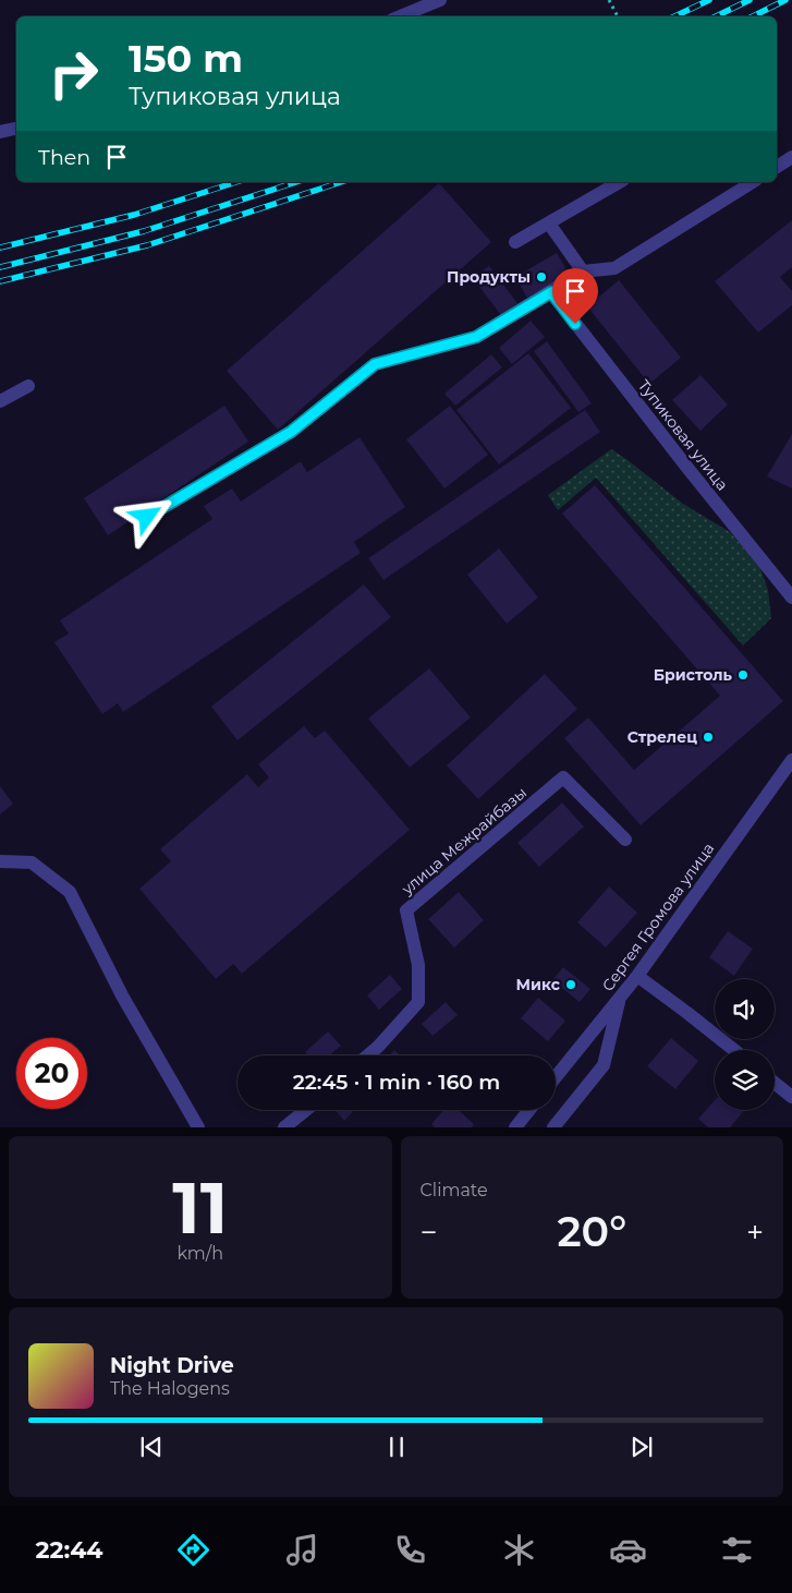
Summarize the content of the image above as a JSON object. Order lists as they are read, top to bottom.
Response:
{
  "streets": {
    "street": ["Тупиковая улица", "улица Межрайбазы", "Сергея Громова улица"]
  },
  "places": [
    "Продукты",
    "Бристоль",
    "Стрелец",
    "Микс"
  ],
  "page": {
    "turn": ["150 m", "Тупиковая улица"],
    "then": "Then",
    "limit": "20",
    "trip": "22:45 · 1 min · 160 m",
    "tile": [
      ["11", "km/h"],
      "Climate"
    ],
    "heat": ["−", "20°", "+"],
    "song": ["Night Drive", "The Halogens"],
    "tabs": "22:44"
  }
}
